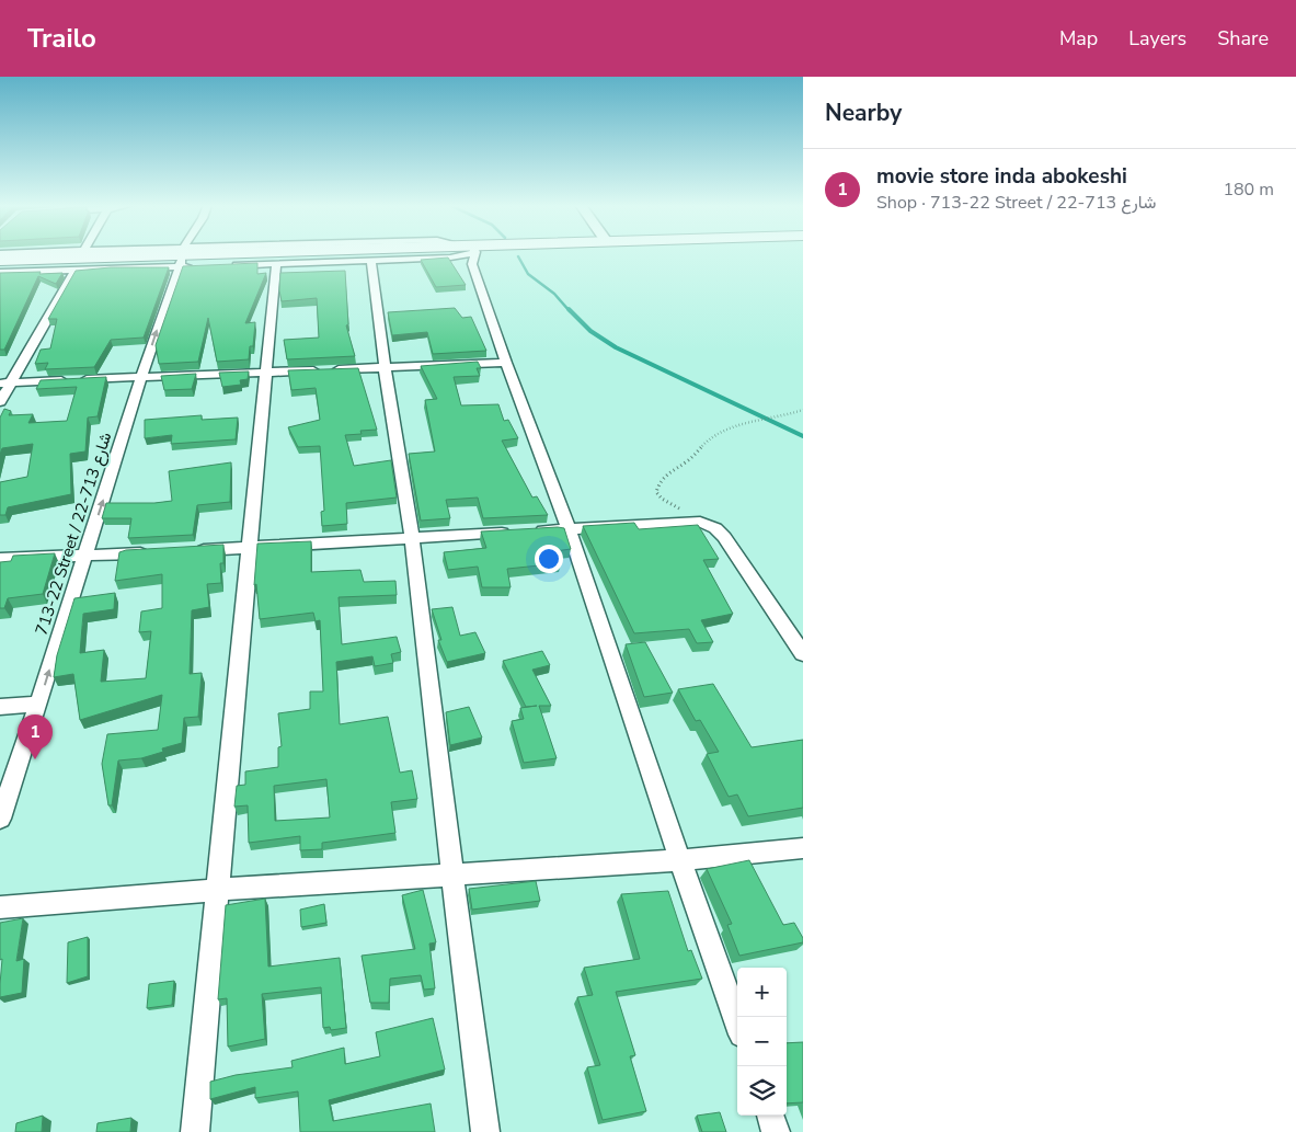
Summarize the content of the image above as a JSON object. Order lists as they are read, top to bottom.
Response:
{
  "streets": {
    "street": ["713-22 Street / شارع 713-22"]
  },
  "page": {
    "header": "Trailo",
    "nav": ["Map", "Layers", "Share"],
    "heading": "Nearby",
    "list": [
      {
        "mark": "1",
        "name": "movie store inda abokeshi",
        "note": "Shop · 713-22 Street / شارع 713-22",
        "value": "180 m"
      }
    ],
    "pins": "1",
    "map_buttons": ["+", "−"]
  }
}
